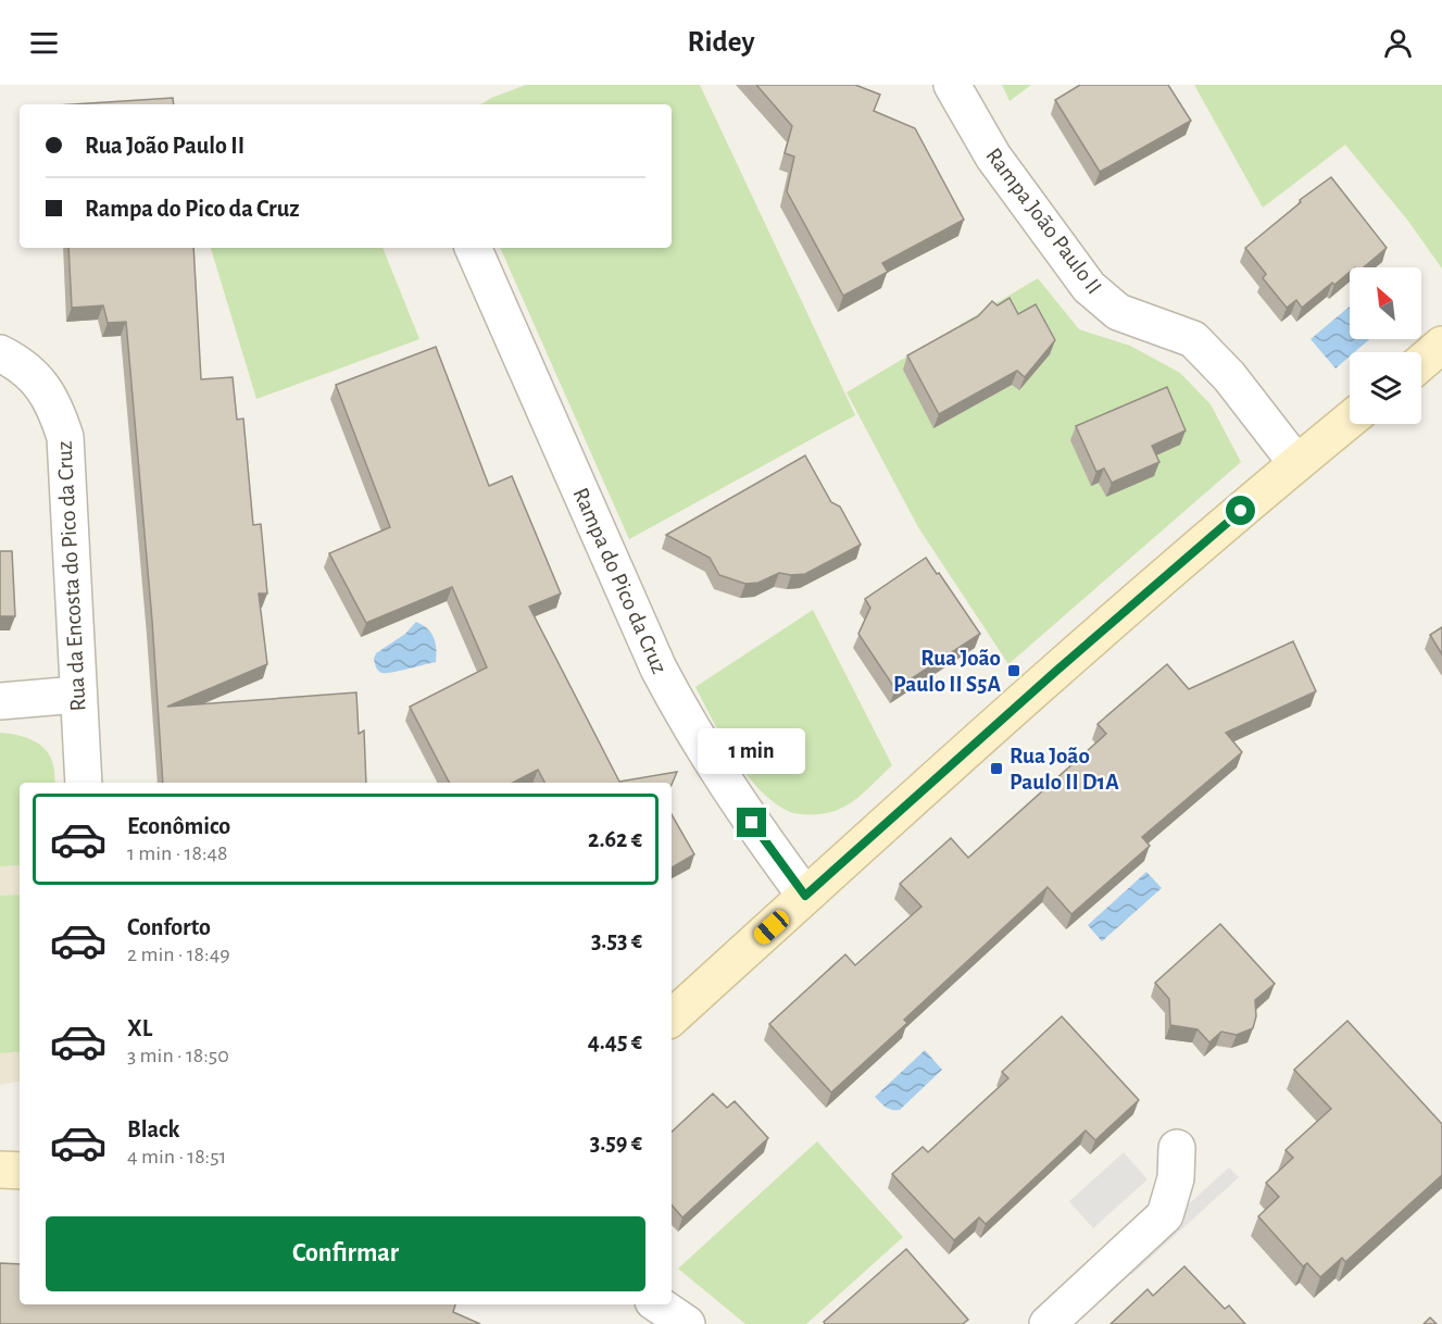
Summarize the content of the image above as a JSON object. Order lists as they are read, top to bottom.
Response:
{
  "streets": {
    "street": ["Rampa João Paulo II", "Rua da Encosta do Pico da Cruz", "Rampa do Pico da Cruz"]
  },
  "places": {
    "transit": ["Rua João Paulo II S5A", "Rua João Paulo II D1A"]
  },
  "north": "top left",
  "page": {
    "header": "Ridey",
    "banner": ["Rua João Paulo II", "Rampa do Pico da Cruz"],
    "bubble": "1 min",
    "list": [
      {
        "name": "Econômico",
        "note": "1 min · 18:48",
        "value": "2.62 €"
      },
      {
        "name": "Conforto",
        "note": "2 min · 18:49",
        "value": "3.53 €"
      },
      {
        "name": "XL",
        "note": "3 min · 18:50",
        "value": "4.45 €"
      },
      {
        "name": "Black",
        "note": "4 min · 18:51",
        "value": "3.59 €"
      }
    ],
    "buttons": "Confirmar"
  }
}
